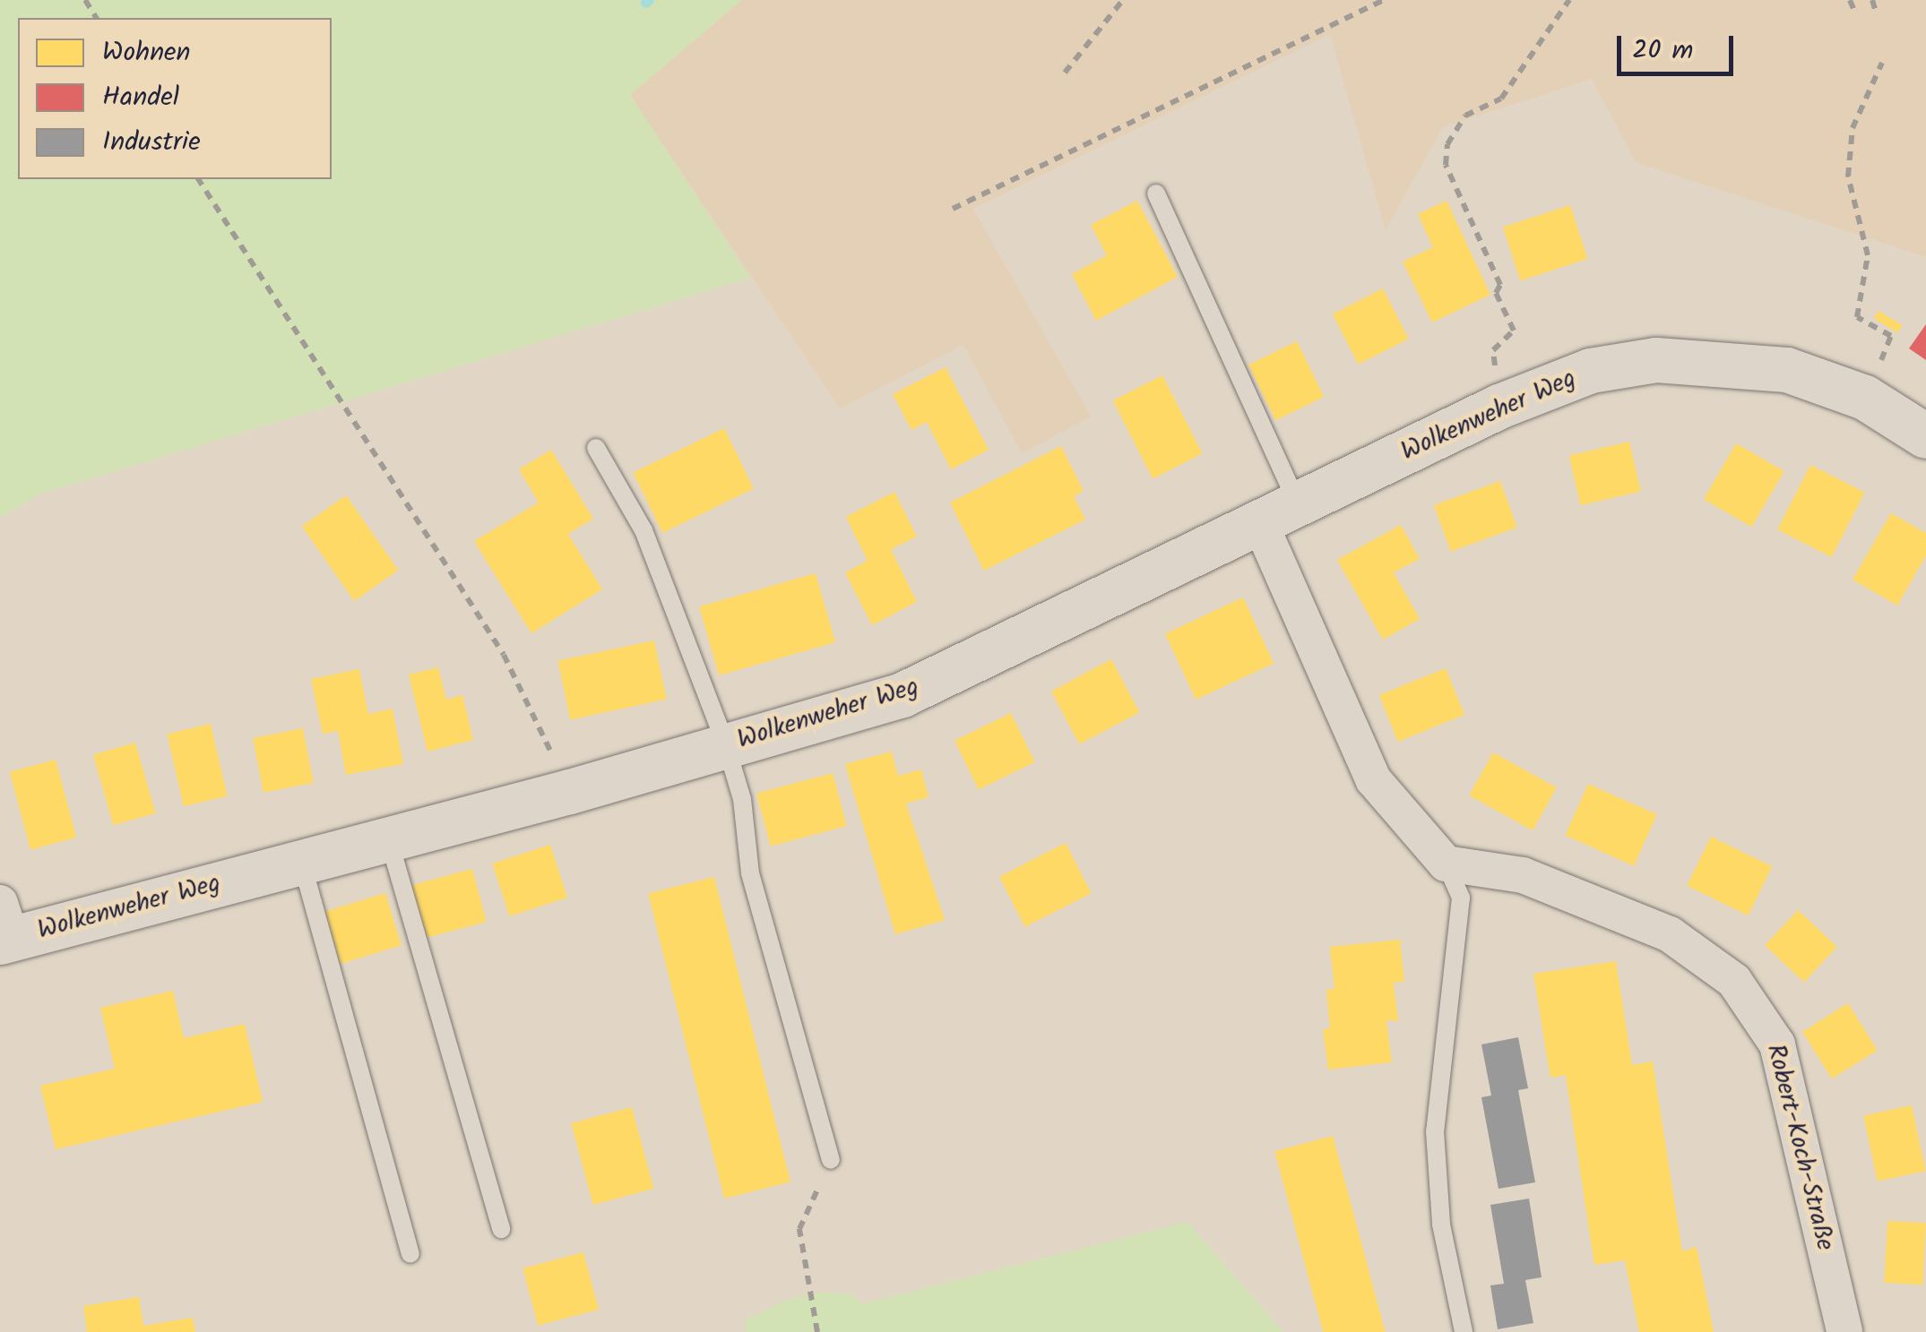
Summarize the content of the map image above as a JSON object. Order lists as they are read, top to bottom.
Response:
{
  "streets": {
    "street": ["Wolkenweher Weg", "Robert-Koch-Straße"]
  },
  "legend": ["Wohnen", "Handel", "Industrie"],
  "scale_bar": "20 m"
}
